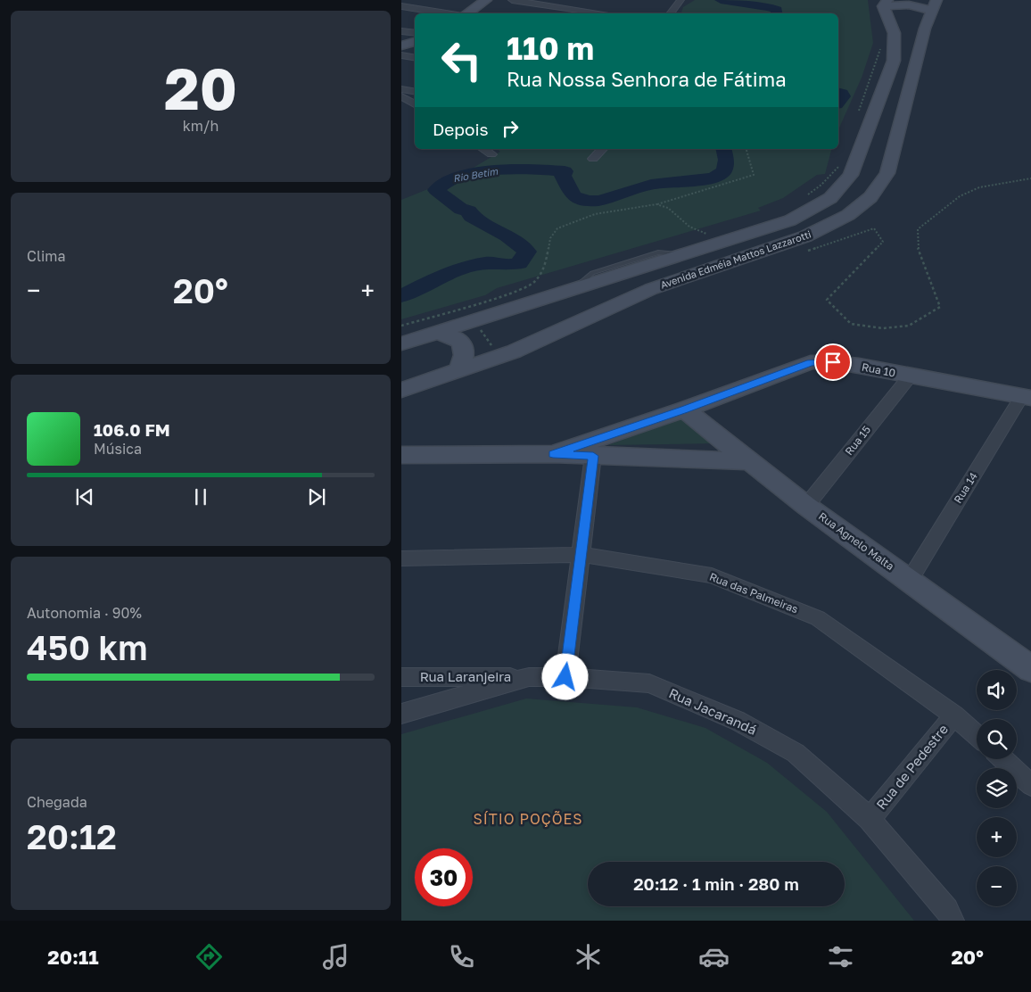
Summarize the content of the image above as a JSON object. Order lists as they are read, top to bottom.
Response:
{
  "streets": {
    "main road": ["Avenida Edméia Mattos Lazzarotti", "Rua 10", "Rua Agnelo Malta"],
    "street": [
      "Rua 15",
      "Rua 14",
      "Rua das Palmeiras",
      "Rua Laranjeira",
      "Rua Jacarandá",
      "Rua de Pedestre"
    ]
  },
  "crossings": [
    ["Rua 10", "Rua 15"],
    ["Rua 10", "Rua 14"],
    ["Rua 10", "Rua Agnelo Malta"],
    ["Rua 15", "Rua Agnelo Malta"],
    ["Rua 14", "Rua Agnelo Malta"],
    ["Rua das Palmeiras", "Rua de Pedestre"],
    ["Rua Laranjeira", "Rua Jacarandá"],
    ["Rua Jacarandá", "Rua de Pedestre"]
  ],
  "districts": ["SÍTIO POÇÕES"],
  "water": ["Rio Betim"],
  "page": {
    "tile": [
      ["20", "km/h"],
      "Clima",
      ["Autonomia · 90%", "450 km"],
      ["Chegada", "20:12"]
    ],
    "turn": ["110 m", "Rua Nossa Senhora de Fátima"],
    "then": "Depois",
    "heat": ["−", "20°", "+"],
    "song": ["106.0 FM", "Música"],
    "map_buttons": ["+", "−"],
    "limit": "30",
    "trip": "20:12 · 1 min · 280 m",
    "tabs": ["20:11", "20°"]
  }
}
